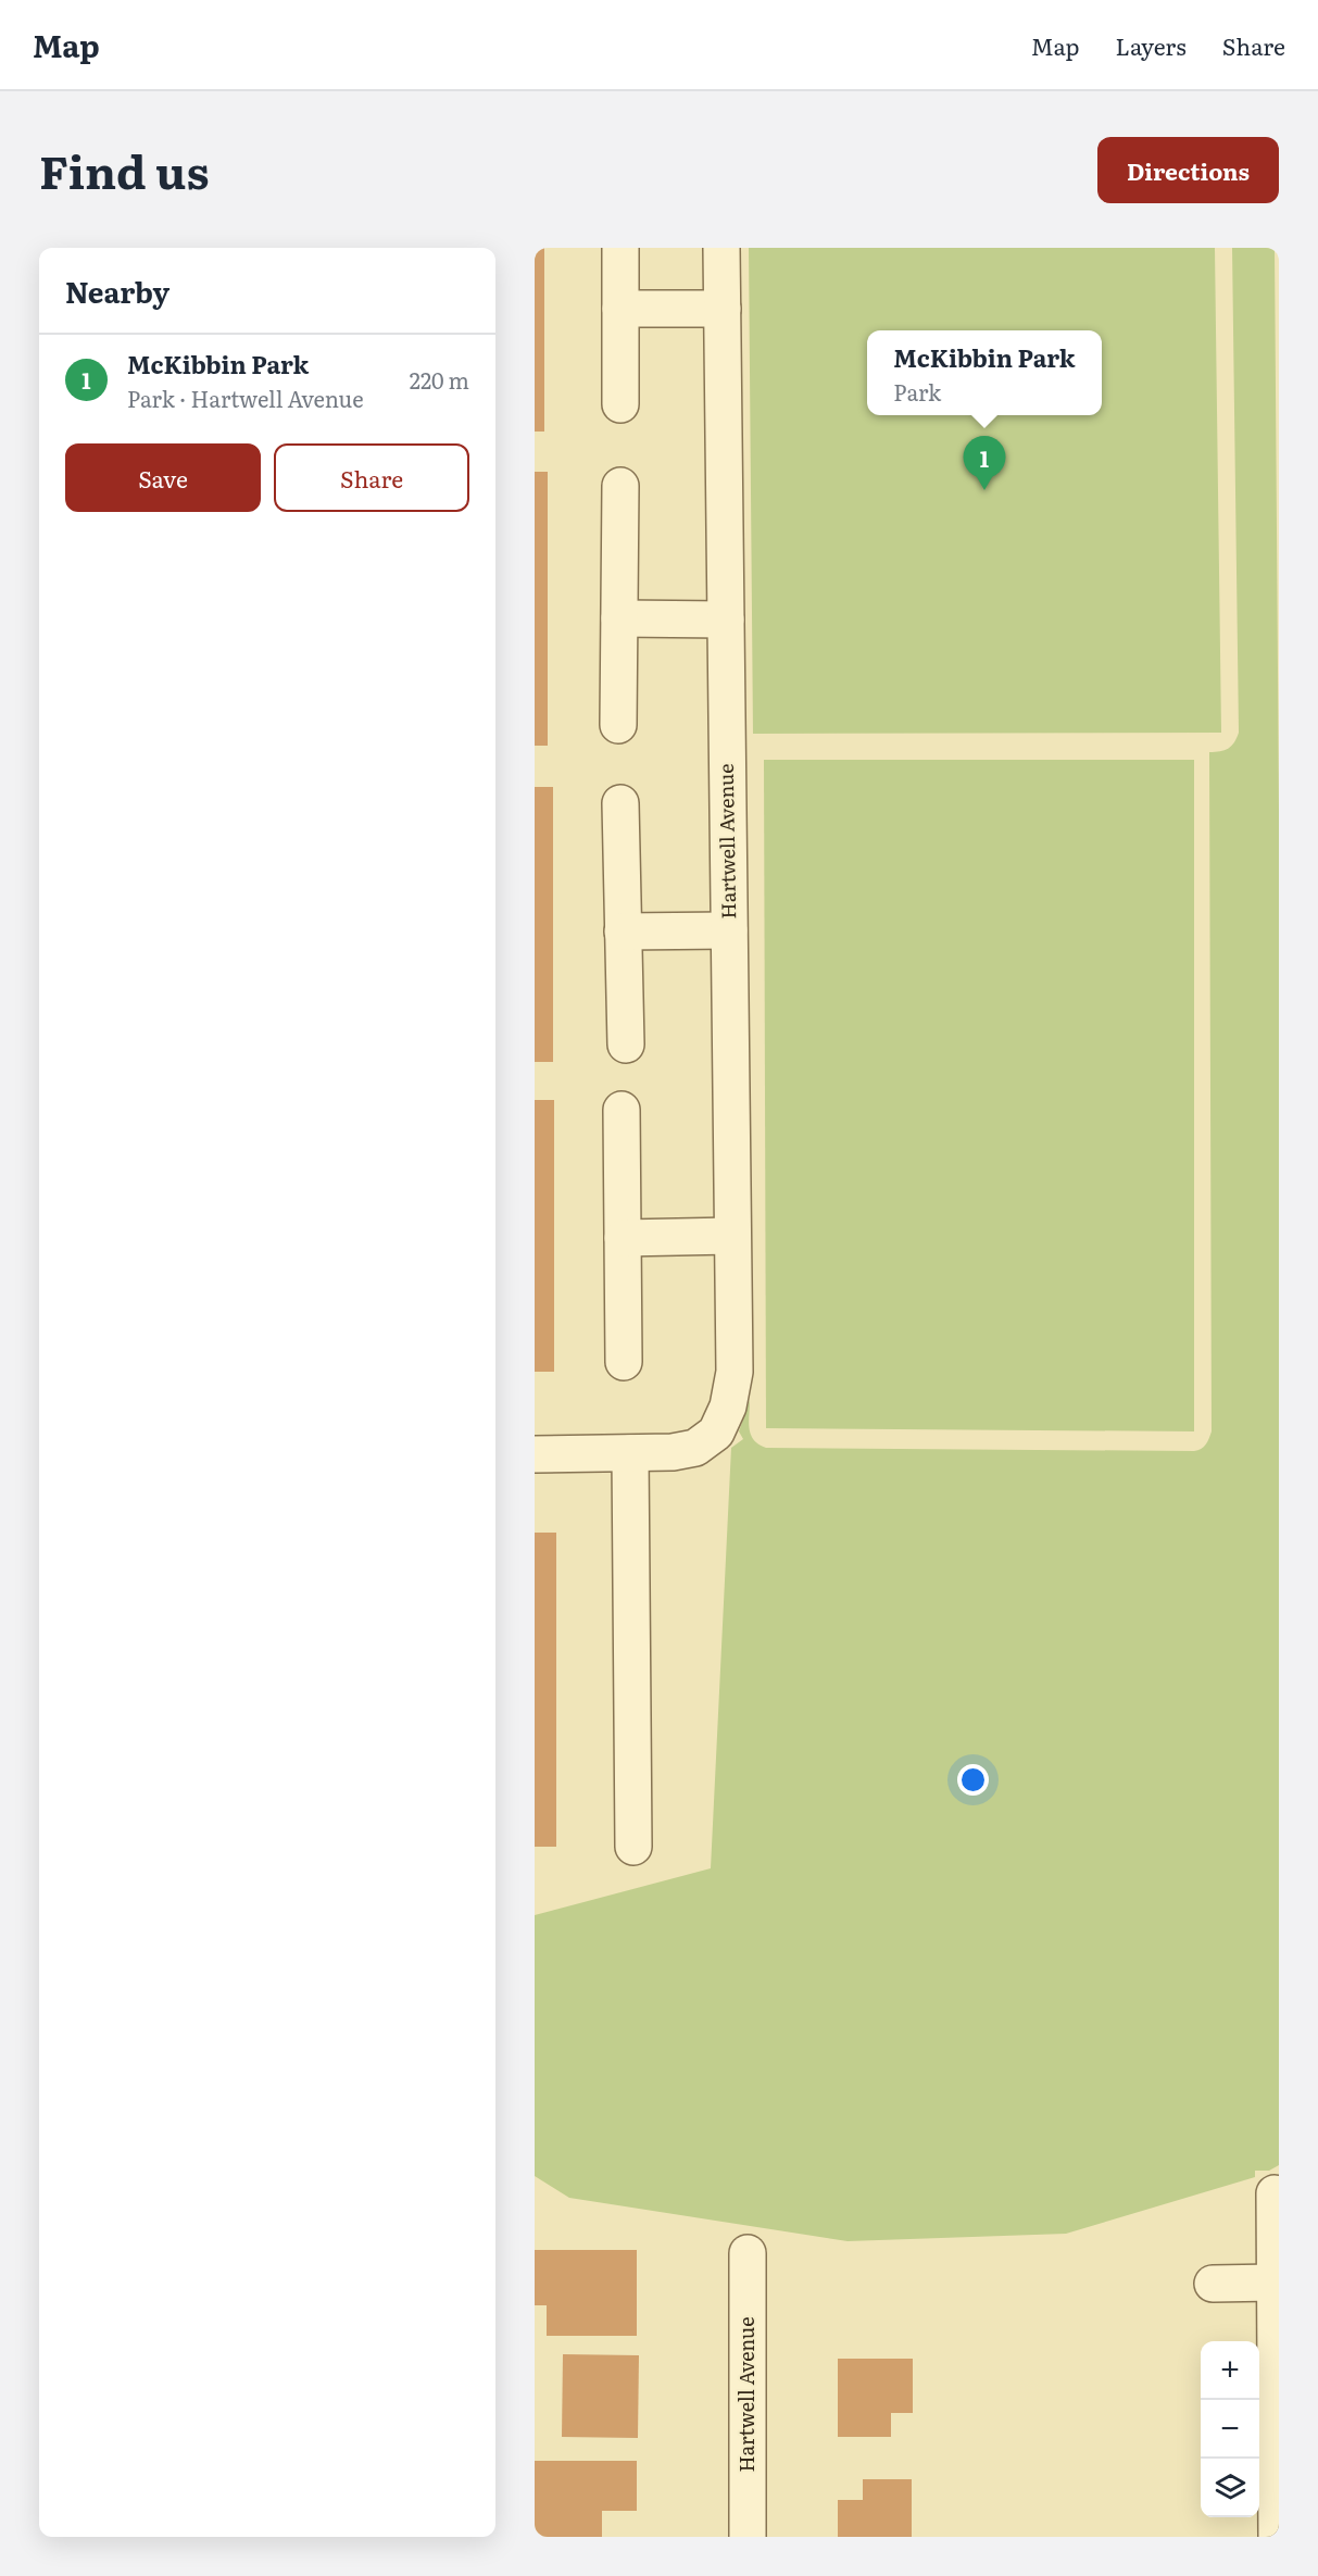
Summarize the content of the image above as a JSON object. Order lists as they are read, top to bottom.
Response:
{
  "streets": {
    "street": ["Hartwell Avenue"]
  },
  "page": {
    "header": "Map",
    "nav": ["Map", "Layers", "Share"],
    "title": "Find us",
    "buttons": [
      "Directions",
      ["Save", "Share"]
    ],
    "heading": "Nearby",
    "popup": ["McKibbin Park", "Park"],
    "list": [
      {
        "mark": "1",
        "name": "McKibbin Park",
        "note": "Park · Hartwell Avenue",
        "value": "220 m"
      }
    ],
    "pins": "1",
    "map_buttons": ["+", "−"]
  }
}
